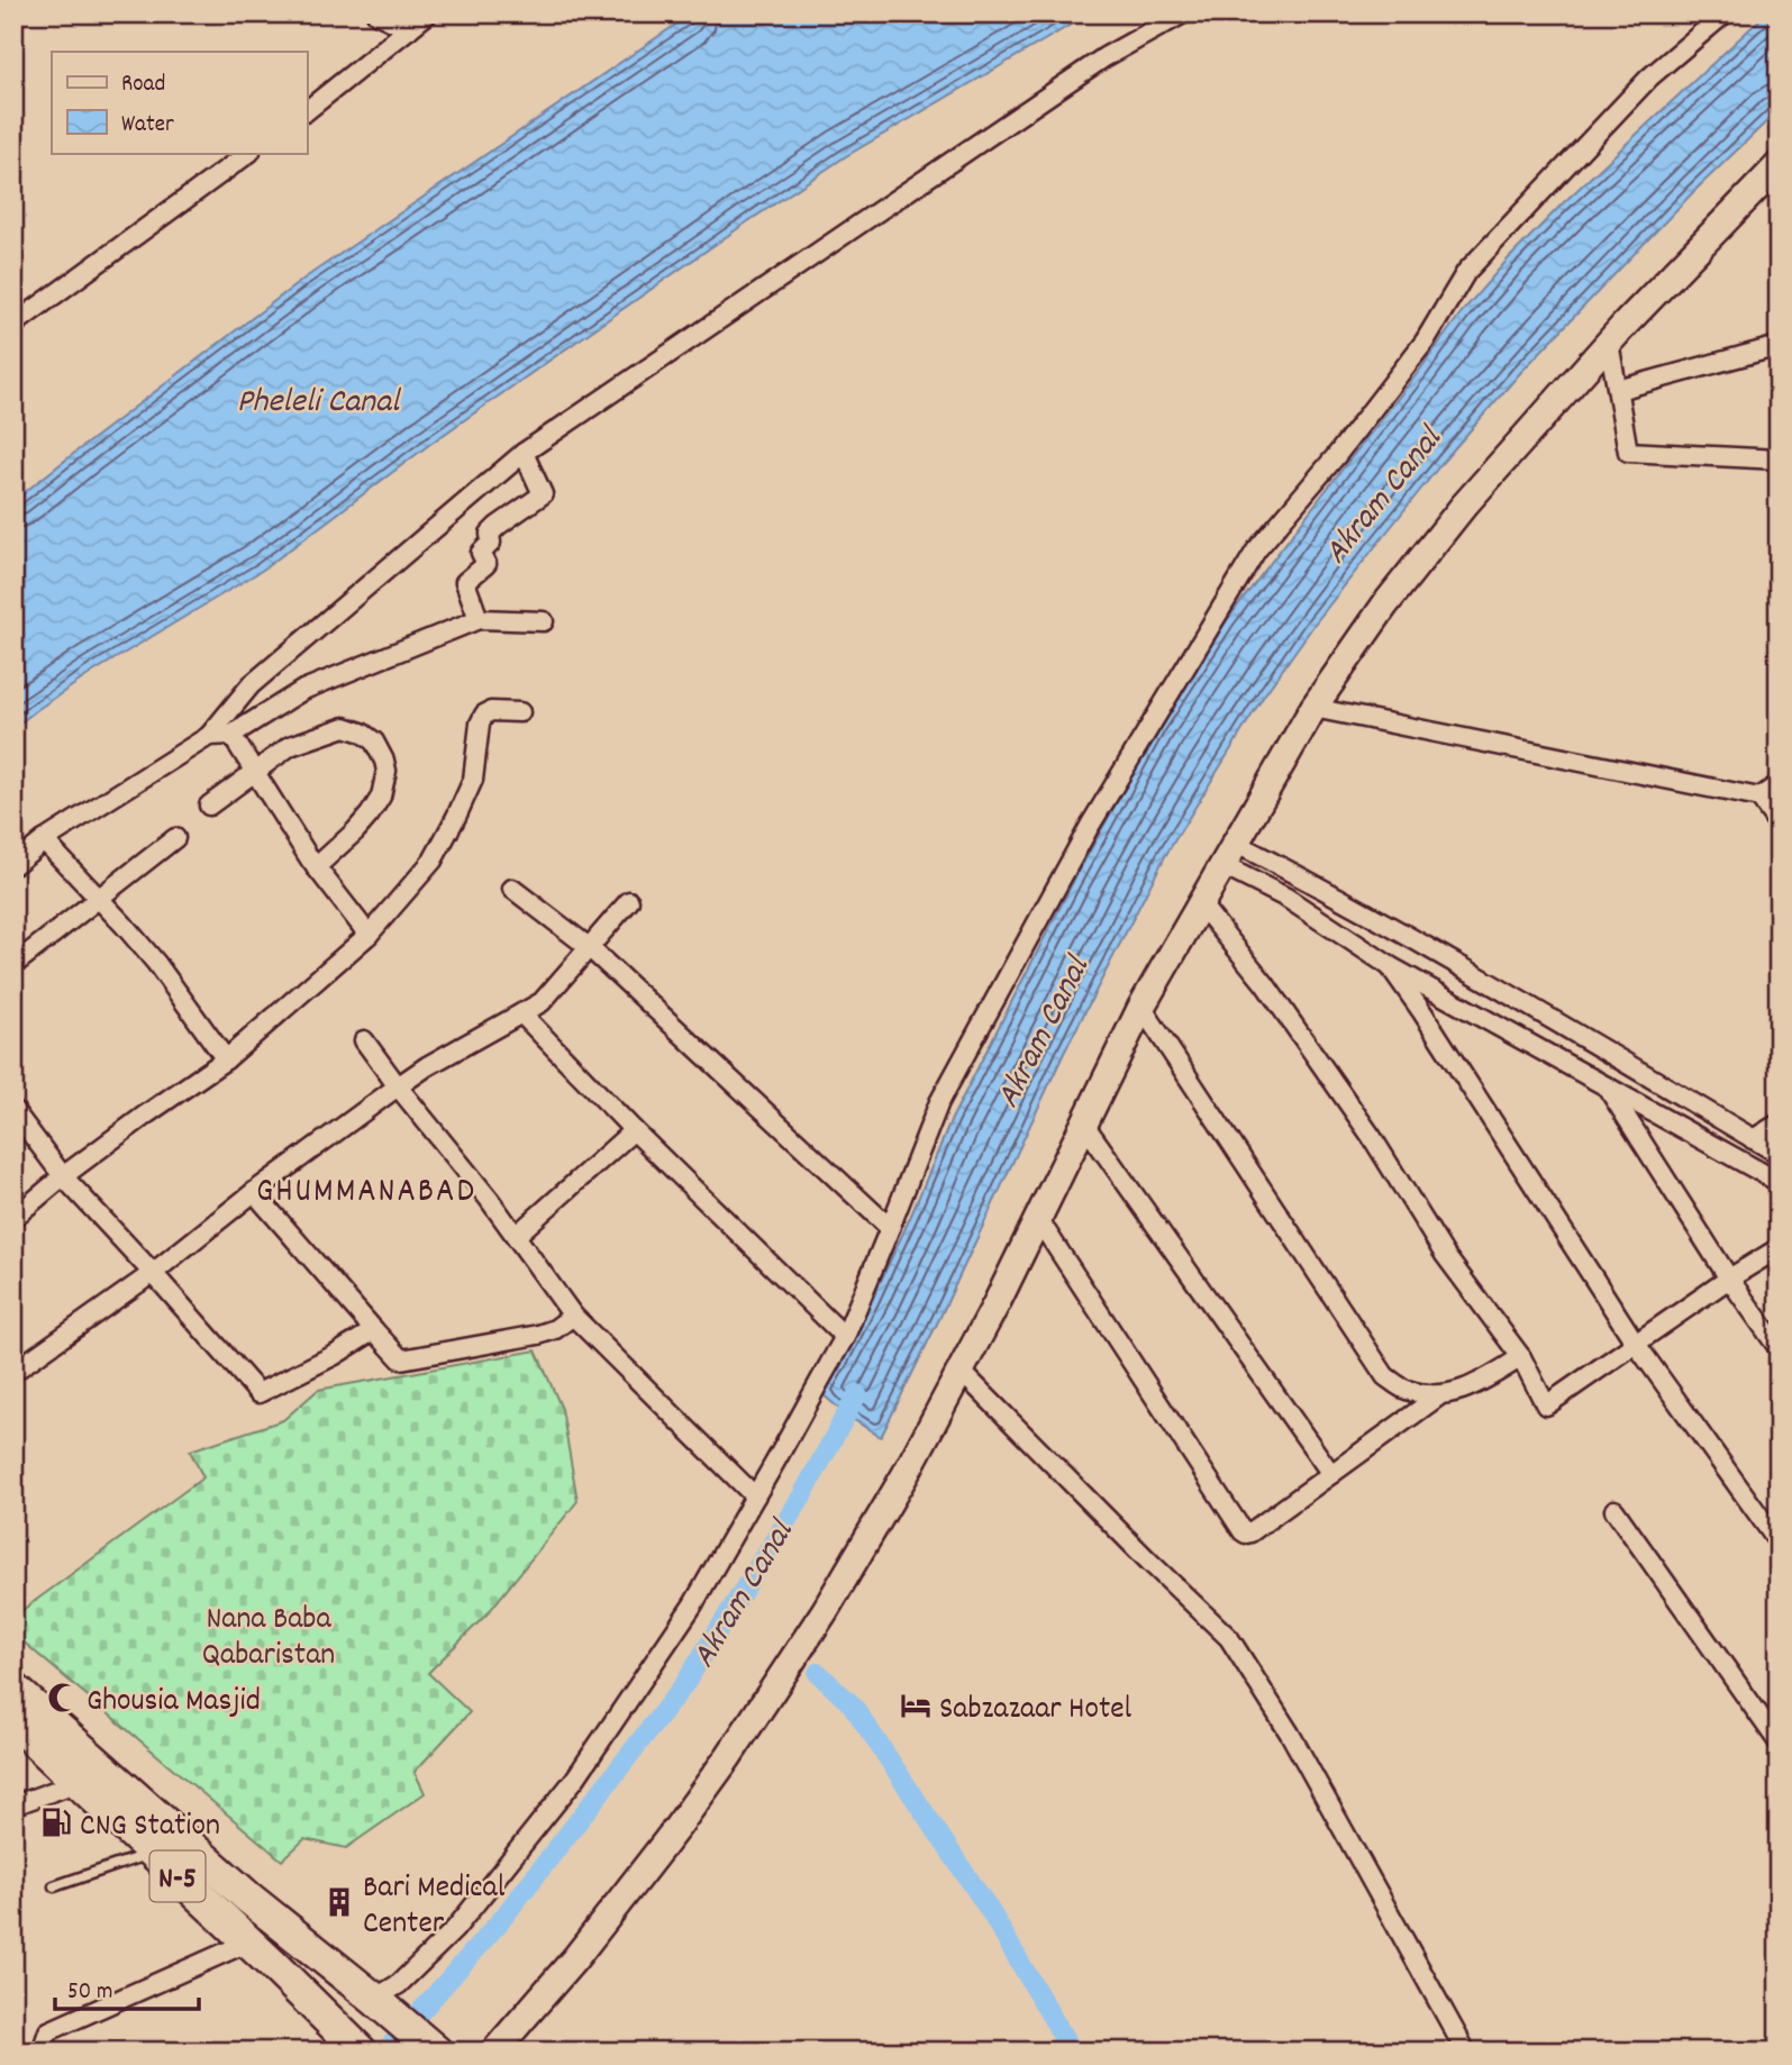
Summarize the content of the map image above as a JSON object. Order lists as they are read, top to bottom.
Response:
{
  "streets": {
    "highway": ["N-5"]
  },
  "districts": ["GHUMMANABAD"],
  "water": ["Pheleli Canal", "Akram Canal"],
  "parks": ["Nana Baba Qabaristan"],
  "places": {
    "mosque": ["Ghousia Masjid"],
    "hotel": ["Sabzazaar Hotel"],
    "fuel station": ["CNG Station"],
    "building": ["Bari Medical Center"]
  },
  "legend": ["Road", "Water"],
  "scale_bar": "50 m"
}
